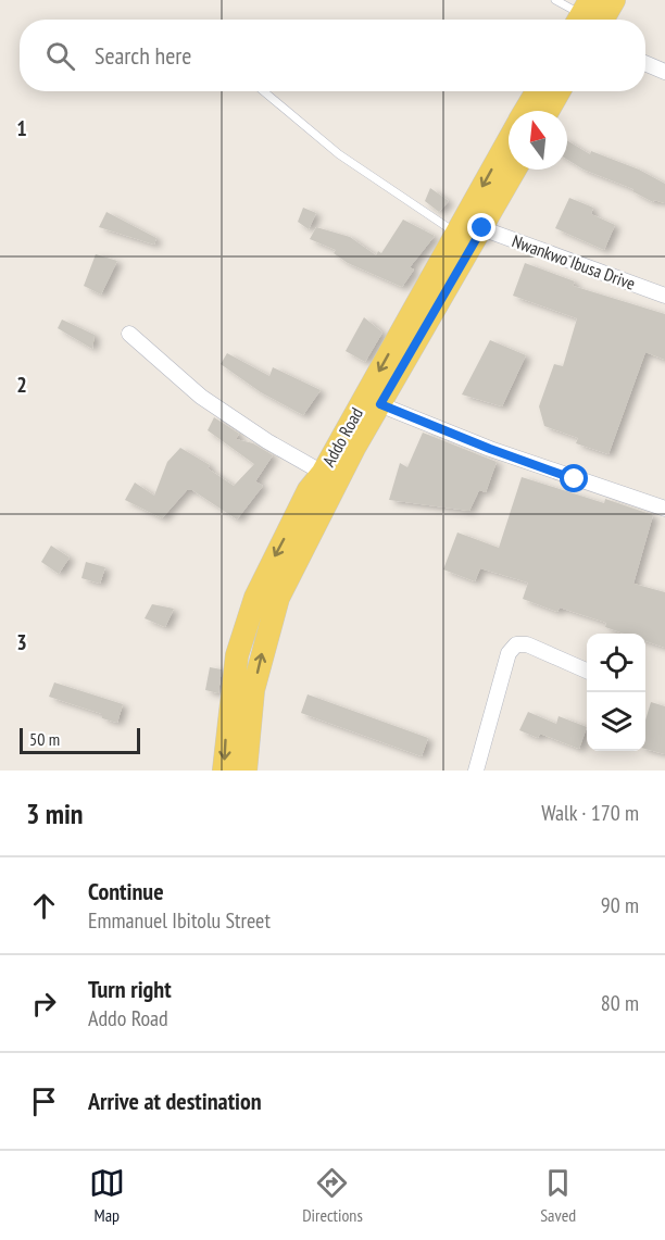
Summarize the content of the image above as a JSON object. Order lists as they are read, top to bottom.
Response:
{
  "streets": {
    "main road": ["Addo Road"],
    "street": ["Nwankwo Ibusa Drive"]
  },
  "crossings": [
    ["Nwankwo Ibusa Drive", "Addo Road"]
  ],
  "scale_bar": "50 m",
  "north": "top",
  "page": {
    "search": "Search here",
    "scale": "50 m",
    "heading": ["3 min", "Walk · 170 m"],
    "list": [
      ["Continue", "Emmanuel Ibitolu Street", "90 m"],
      ["Turn right", "Addo Road", "80 m"],
      "Arrive at destination"
    ],
    "nav": ["Map", "Directions", "Saved"]
  },
  "grid": {
    "rows": ["1", "2", "3"]
  }
}
